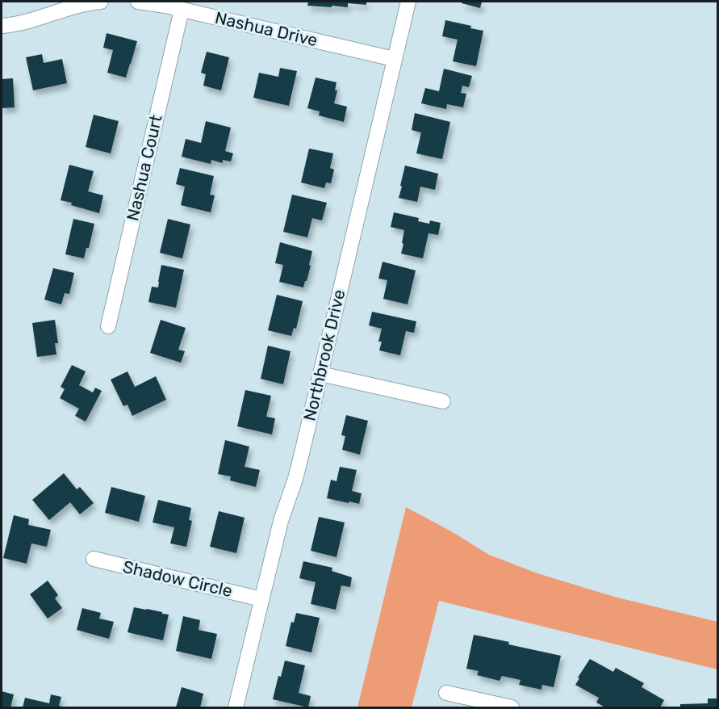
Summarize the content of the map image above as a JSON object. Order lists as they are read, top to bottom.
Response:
{
  "streets": {
    "street": [
      "Nashua Drive",
      "Nashua Court",
      "Northbrook Drive",
      "Shadow Circle"
    ]
  },
  "crossings": [
    ["Nashua Drive", "Nashua Court"],
    ["Nashua Drive", "Northbrook Drive"],
    ["Northbrook Drive", "Shadow Circle"]
  ]
}
